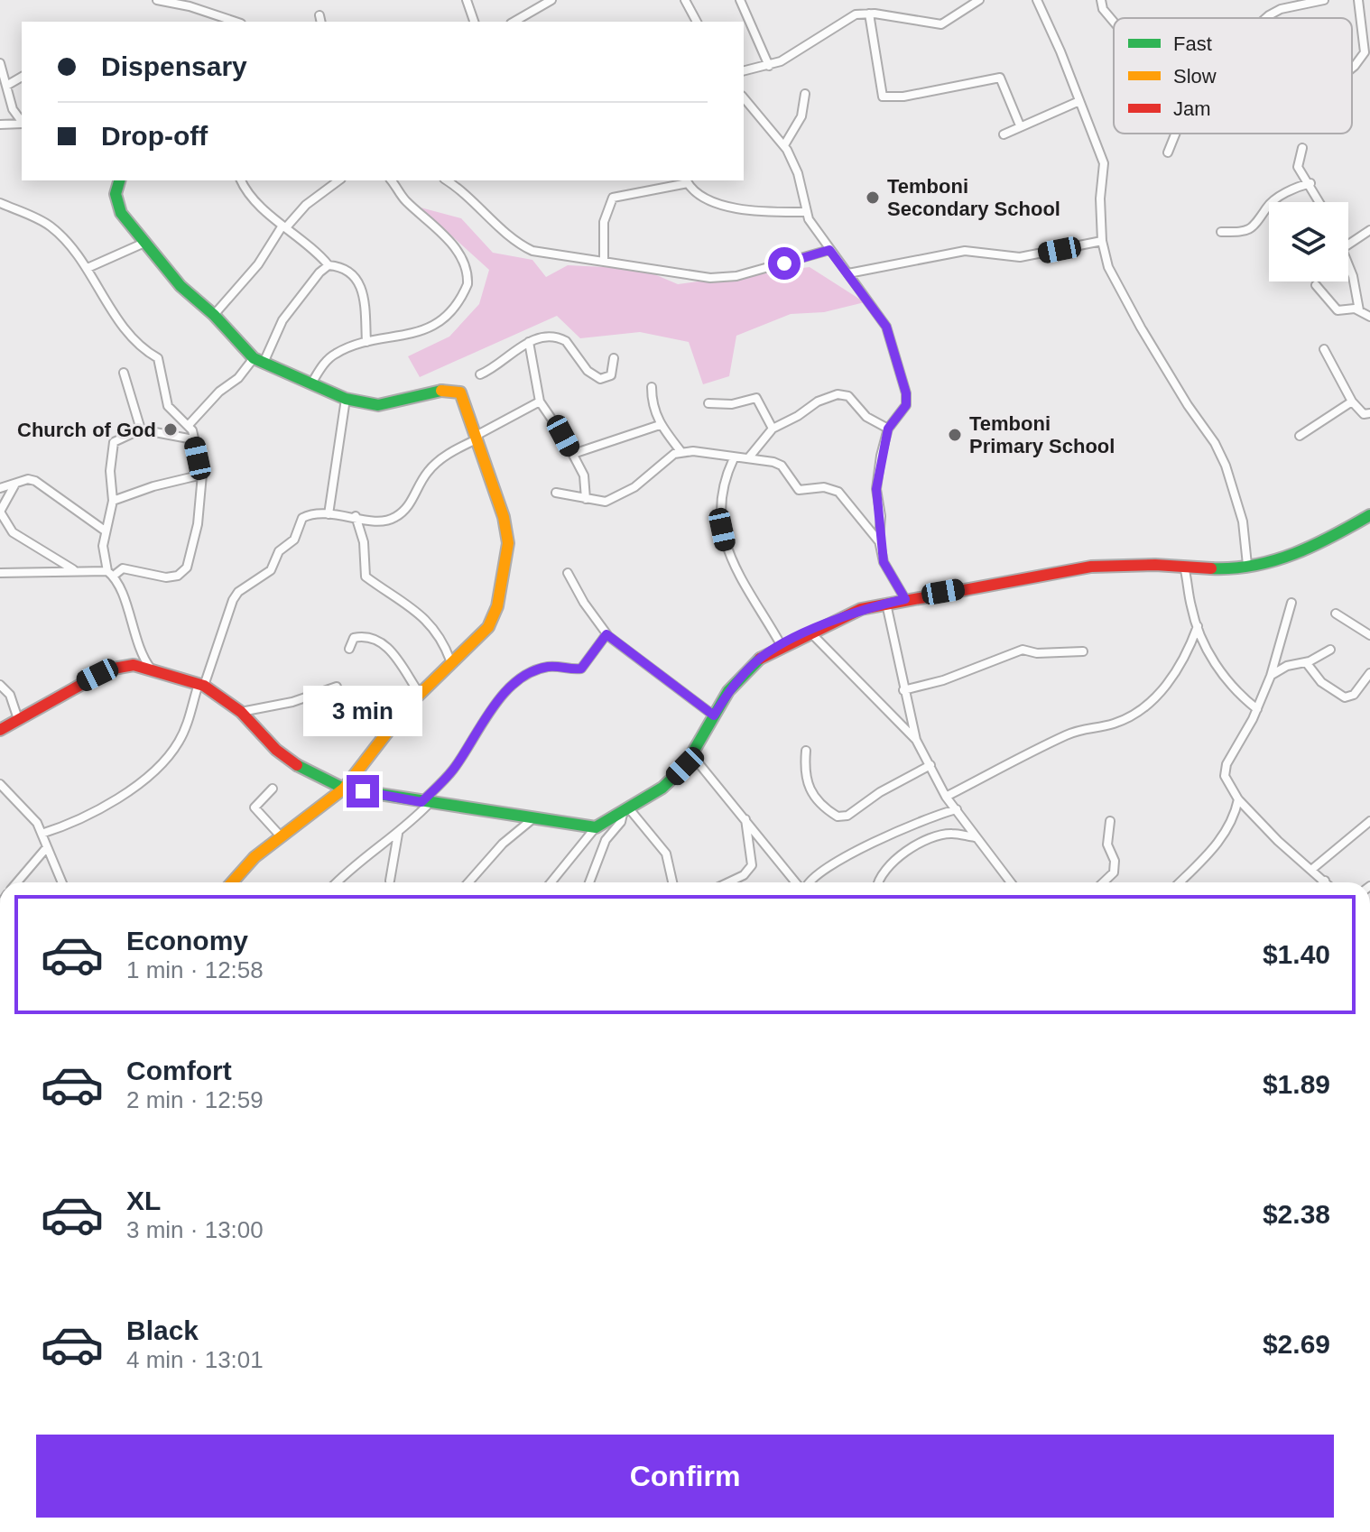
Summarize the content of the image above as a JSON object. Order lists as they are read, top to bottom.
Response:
{
  "places": ["Temboni Secondary School", "Church of God", "Temboni Primary School"],
  "legend": ["Fast", "Slow", "Jam"],
  "page": {
    "banner": ["Dispensary", "Drop-off"],
    "bubble": "3 min",
    "list": [
      {
        "name": "Economy",
        "note": "1 min · 12:58",
        "value": "$1.40"
      },
      {
        "name": "Comfort",
        "note": "2 min · 12:59",
        "value": "$1.89"
      },
      {
        "name": "XL",
        "note": "3 min · 13:00",
        "value": "$2.38"
      },
      {
        "name": "Black",
        "note": "4 min · 13:01",
        "value": "$2.69"
      }
    ],
    "buttons": "Confirm"
  }
}
